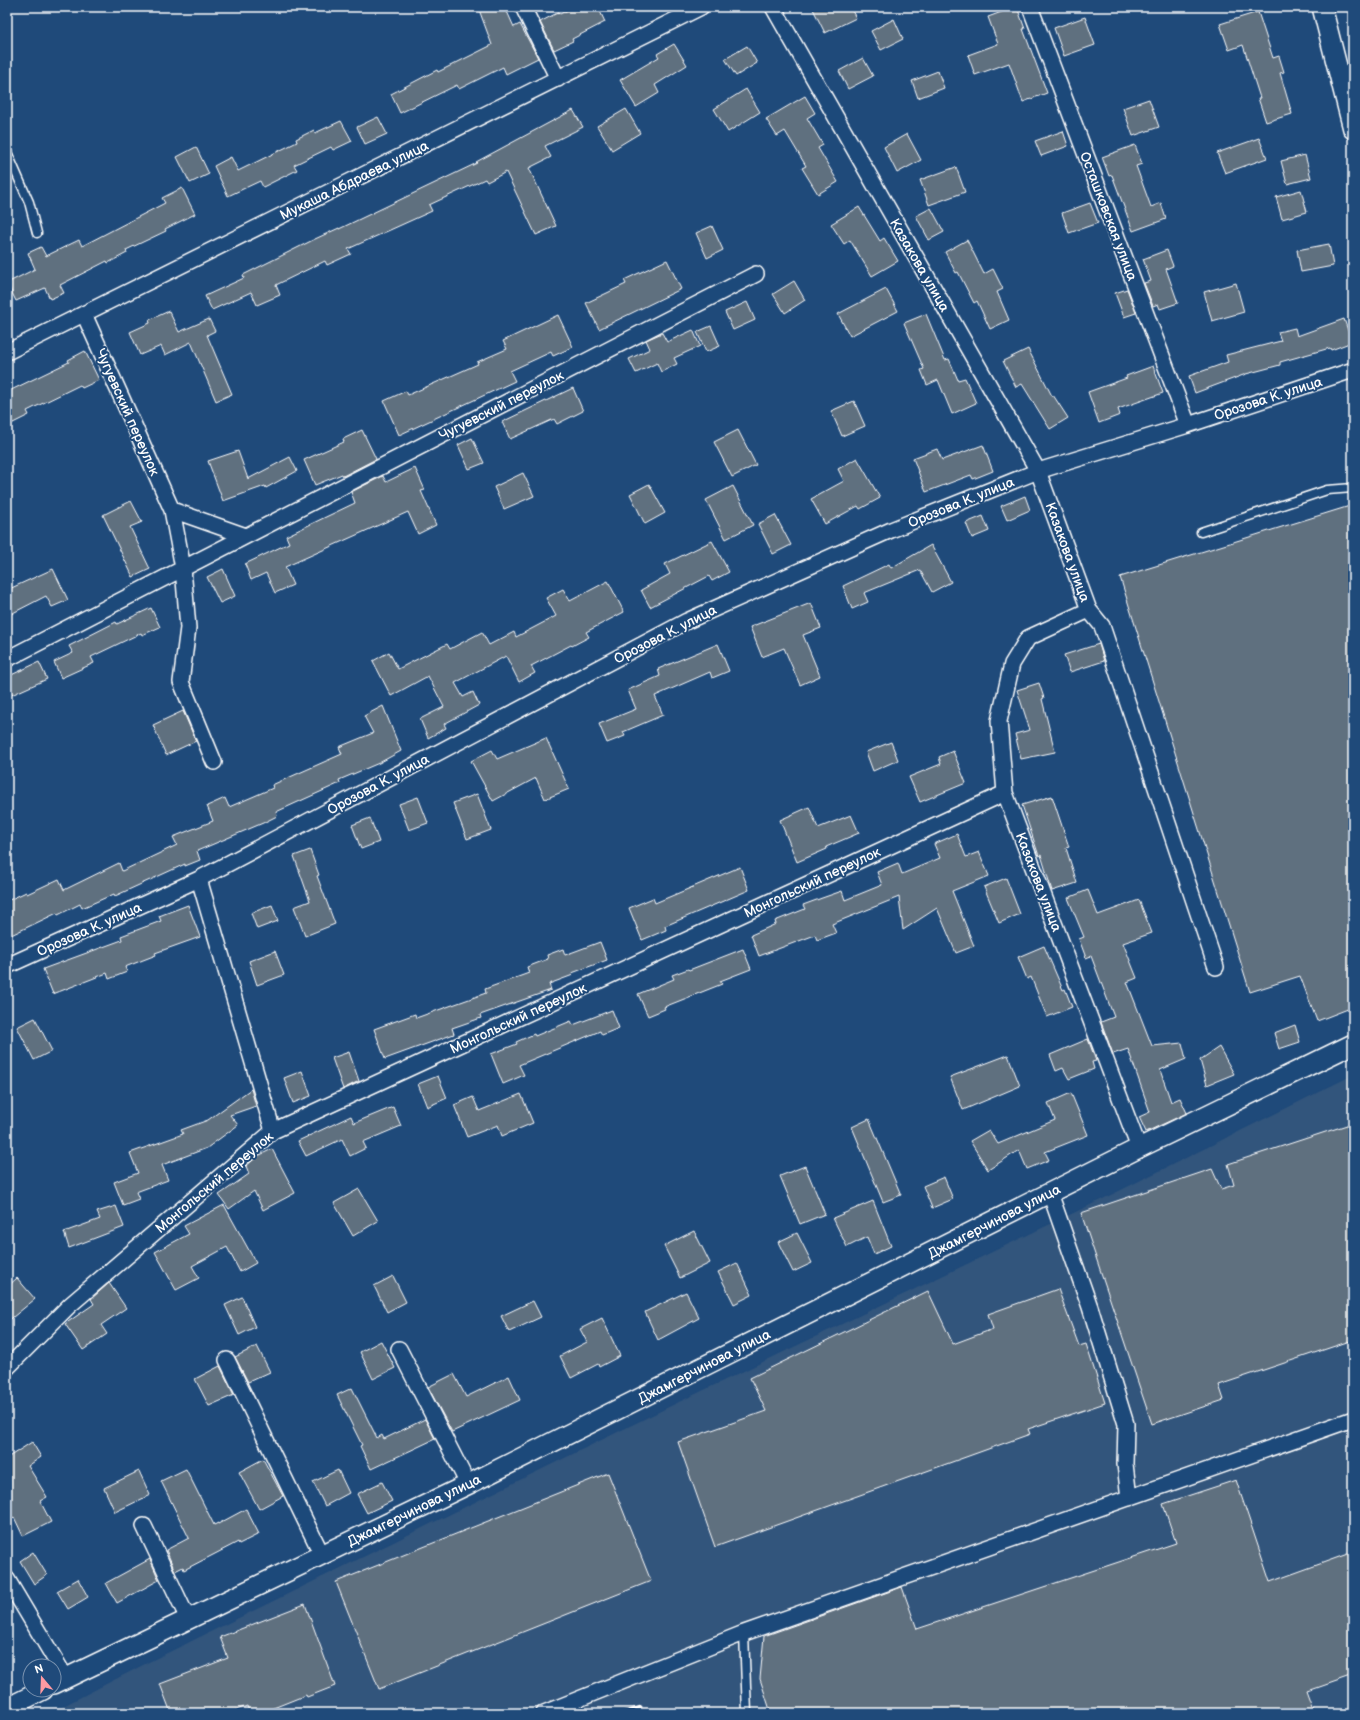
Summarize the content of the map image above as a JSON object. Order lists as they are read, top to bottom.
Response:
{
  "streets": {
    "street": [
      "Мукаша Абдраева улица",
      "Осташковская улица",
      "Казакова улица",
      "Орозова К. улица",
      "Чугуевский переулок",
      "Монгольский переулок",
      "Джамгерчинова улица"
    ]
  },
  "crossings": [
    ["Мукаша Абдраева улица", "Чугуевский переулок"],
    ["Осташковская улица", "Орозова К. улица"],
    ["Казакова улица", "Орозова К. улица"],
    ["Казакова улица", "Монгольский переулок"],
    ["Казакова улица", "Джамгерчинова улица"]
  ],
  "north": "top"
}
